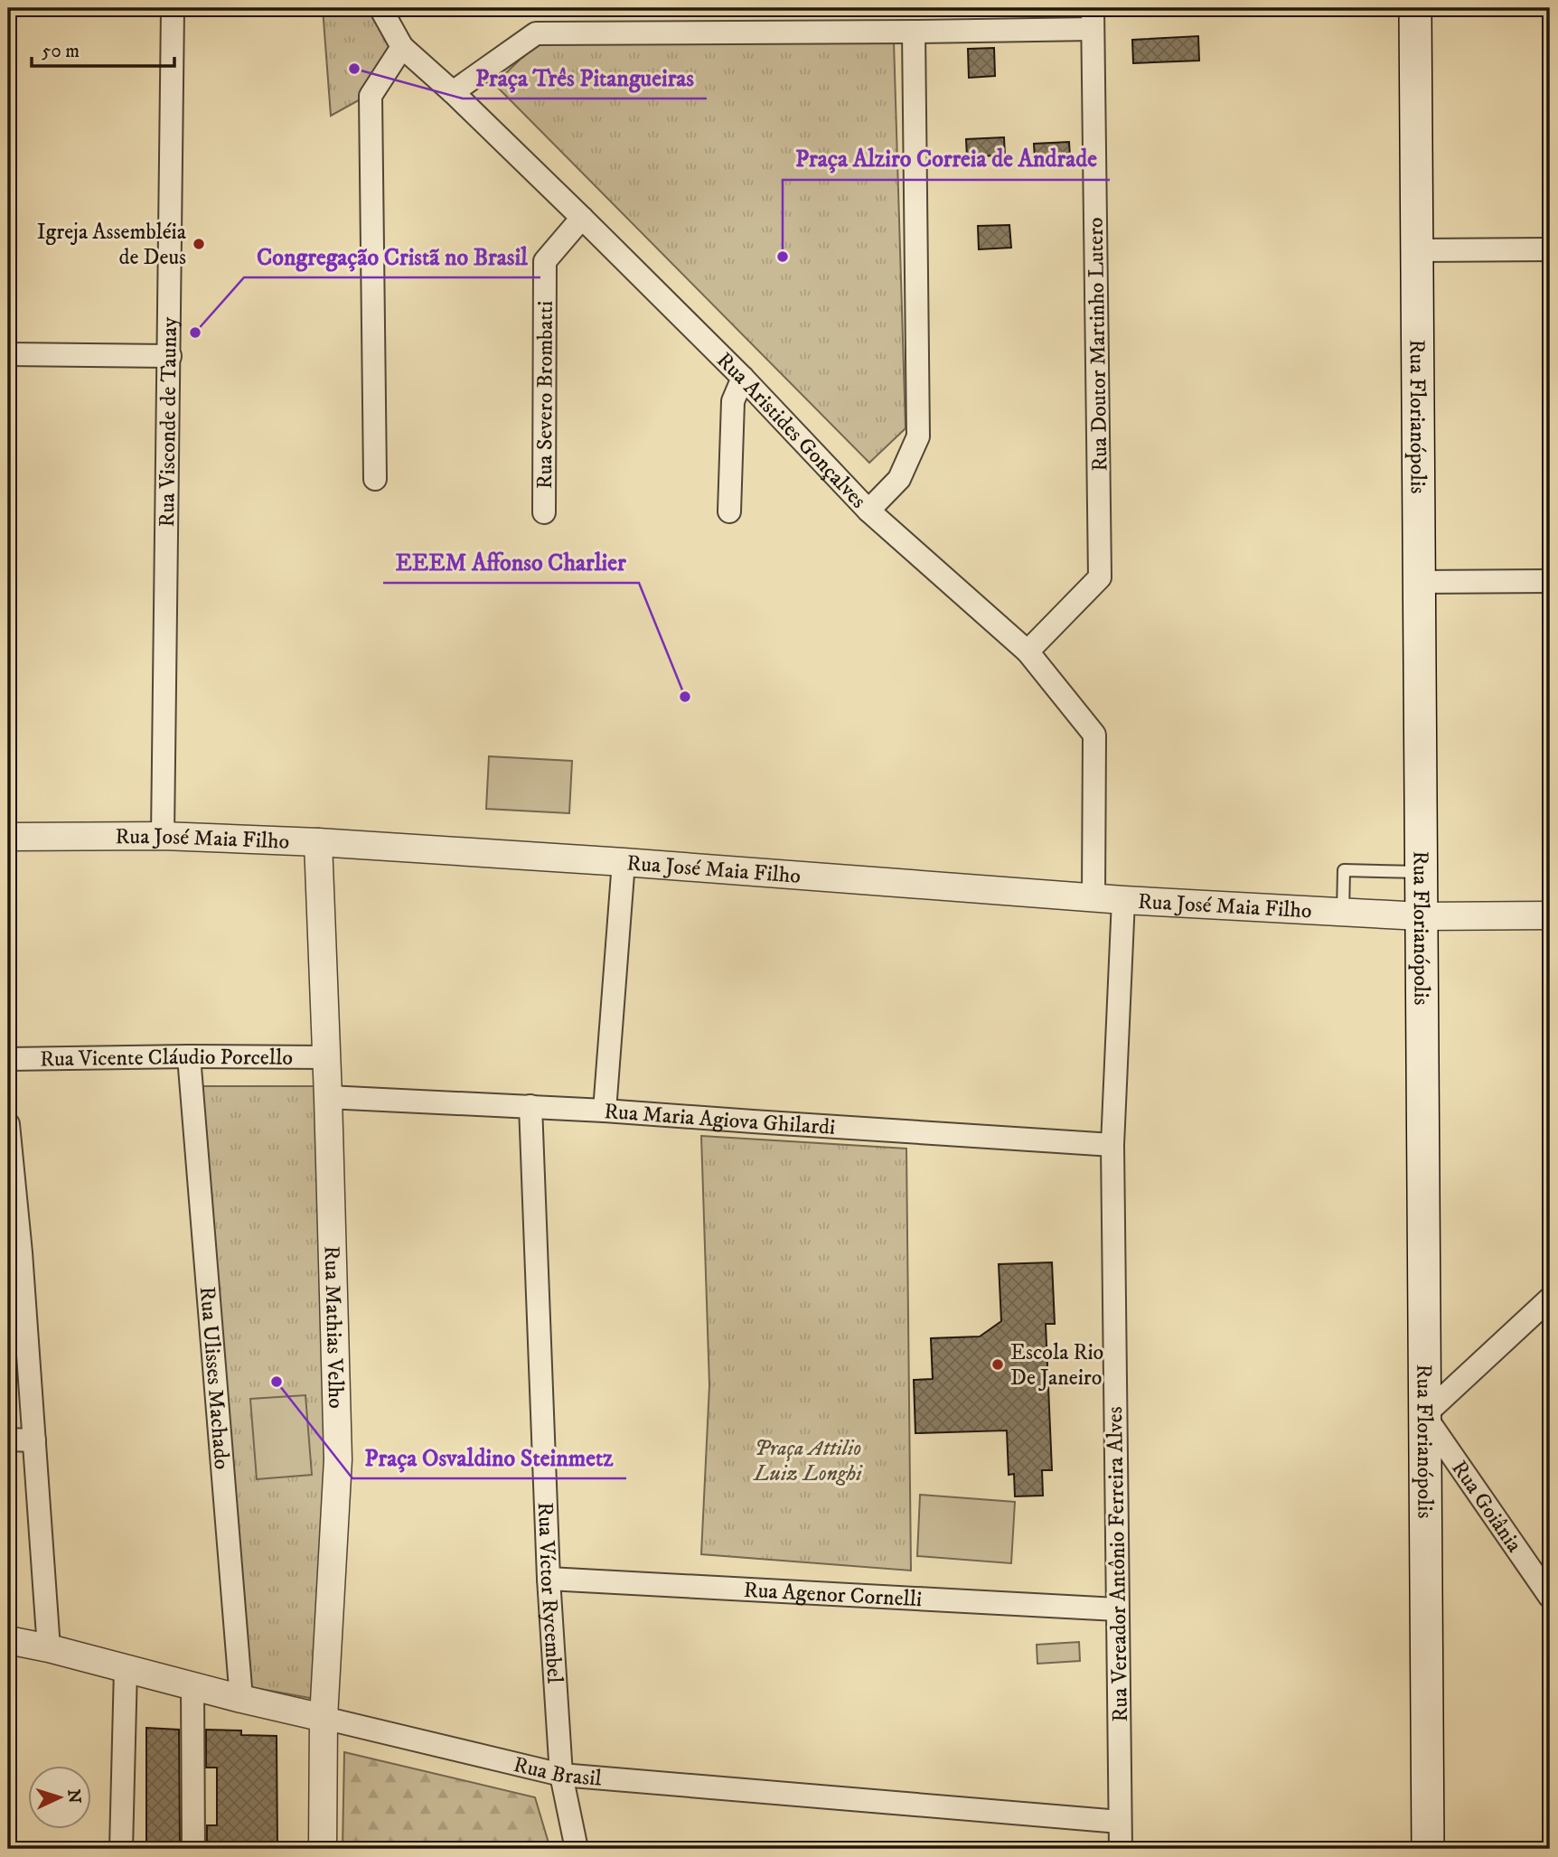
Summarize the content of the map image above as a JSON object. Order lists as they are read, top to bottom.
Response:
{
  "streets": {
    "main road": ["Rua Florianópolis"],
    "street": [
      "Rua Doutor Martinho Lutero",
      "Rua Severo Brombatti",
      "Rua Visconde de Taunay",
      "Rua Aristides Gonçalves",
      "Rua José Maia Filho",
      "Rua Vicente Cláudio Porcello",
      "Rua Maria Agiova Ghilardi",
      "Rua Mathias Velho",
      "Rua Ulisses Machado",
      "Rua Goiânia",
      "Rua Vereador Antônio Ferreira Alves",
      "Rua Víctor Rycembel",
      "Rua Agenor Cornelli",
      "Rua Brasil"
    ]
  },
  "crossings": [
    ["Rua Doutor Martinho Lutero", "Rua Aristides Gonçalves"],
    ["Rua Severo Brombatti", "Rua Aristides Gonçalves"],
    ["Rua Florianópolis", "Rua José Maia Filho"],
    ["Rua Florianópolis", "Rua Goiânia"],
    ["Rua Visconde de Taunay", "Rua José Maia Filho"],
    ["Rua Aristides Gonçalves", "Rua José Maia Filho"],
    ["Rua José Maia Filho", "Rua Mathias Velho"],
    ["Rua José Maia Filho", "Rua Vereador Antônio Ferreira Alves"],
    ["Rua Vicente Cláudio Porcello", "Rua Mathias Velho"],
    ["Rua Vicente Cláudio Porcello", "Rua Ulisses Machado"],
    ["Rua Maria Agiova Ghilardi", "Rua Mathias Velho"],
    ["Rua Maria Agiova Ghilardi", "Rua Vereador Antônio Ferreira Alves"],
    ["Rua Maria Agiova Ghilardi", "Rua Víctor Rycembel"],
    ["Rua Mathias Velho", "Rua Brasil"],
    ["Rua Ulisses Machado", "Rua Brasil"],
    ["Rua Vereador Antônio Ferreira Alves", "Rua Agenor Cornelli"],
    ["Rua Vereador Antônio Ferreira Alves", "Rua Brasil"],
    ["Rua Víctor Rycembel", "Rua Agenor Cornelli"],
    ["Rua Víctor Rycembel", "Rua Brasil"]
  ],
  "parks": ["Praça Attilio Luiz Longhi"],
  "places": [
    "Praça Três Pitangueiras",
    "Igreja Assembléia de Deus",
    "Praça Alziro Correia de Andrade",
    "Congregação Cristã no Brasil",
    "EEEM Affonso Charlier",
    "Escola Rio De Janeiro",
    "Praça Osvaldino Steinmetz"
  ],
  "scale_bar": "50 m",
  "north": "right"
}
